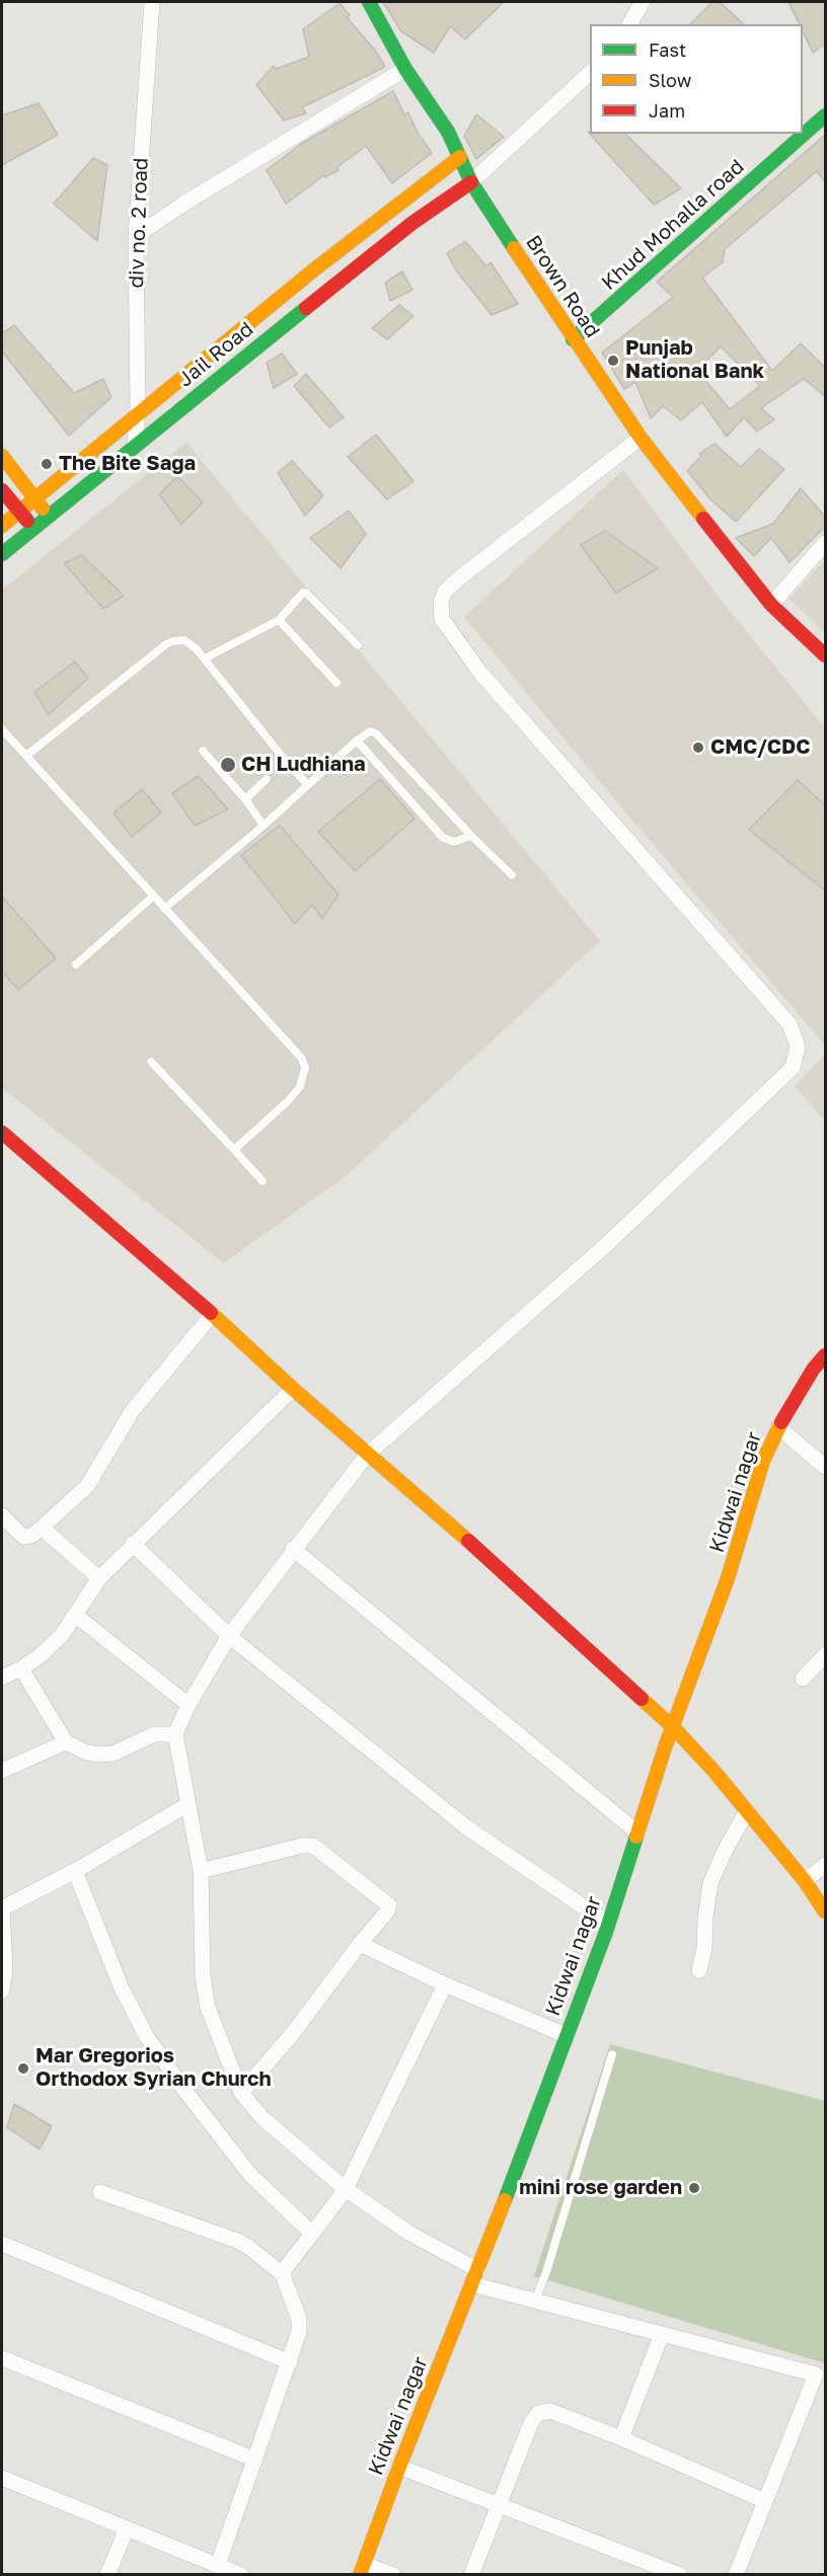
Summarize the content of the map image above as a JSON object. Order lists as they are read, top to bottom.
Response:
{
  "streets": {
    "street": [
      "div no. 2 road",
      "Khud Mohalla road",
      "Brown Road",
      "Jail Road",
      "Kidwai nagar"
    ]
  },
  "crossings": [
    ["div no. 2 road", "Jail Road"],
    ["Khud Mohalla road", "Brown Road"],
    ["Brown Road", "Jail Road"]
  ],
  "places": [
    "Punjab National Bank",
    "The Bite Saga",
    "CMC/CDC",
    "CH Ludhiana",
    "Mar Gregorios Orthodox Syrian Church",
    "mini rose garden"
  ],
  "legend": ["Fast", "Slow", "Jam"]
}
